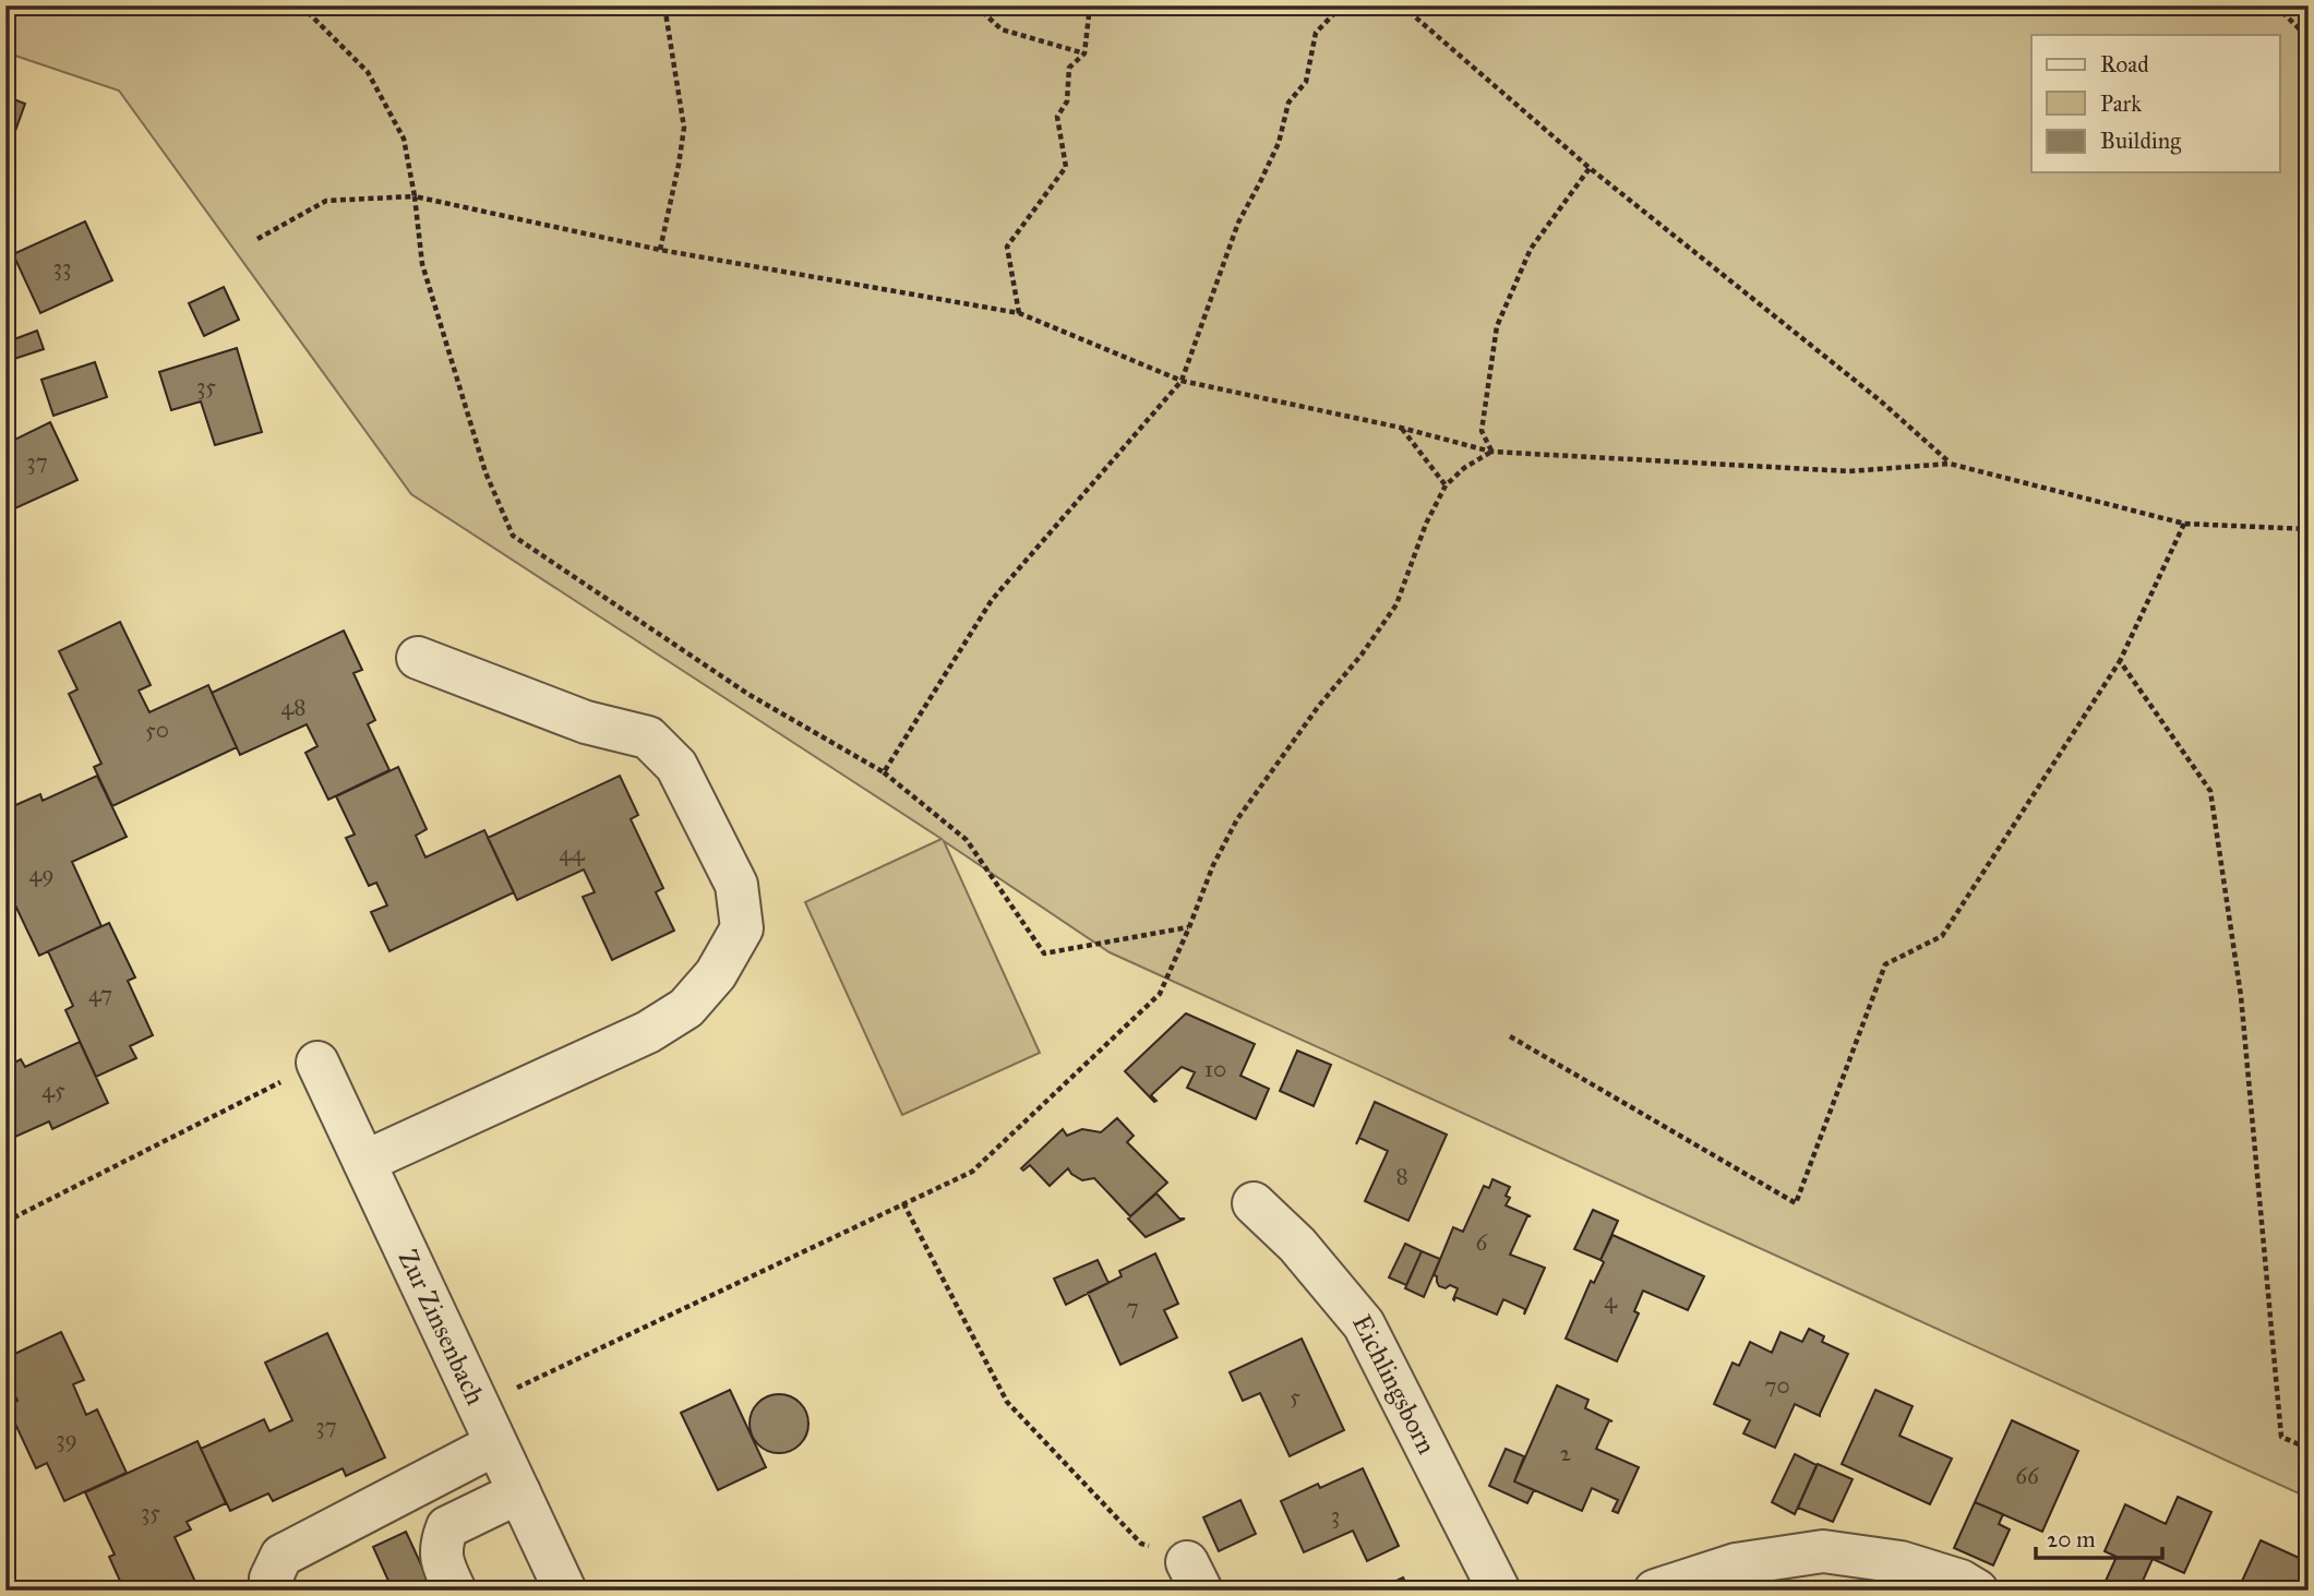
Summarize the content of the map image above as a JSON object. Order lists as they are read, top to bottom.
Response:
{
  "streets": {
    "street": ["Zur Zinsenbach", "Eichlingsborn"]
  },
  "house_numbers": [
    "33",
    "35",
    "37",
    "48",
    "50",
    "44",
    "49",
    "47",
    "10",
    "45",
    "8",
    "6",
    "4",
    "7",
    "70",
    "5",
    "37",
    "39",
    "2",
    "66",
    "35",
    "3"
  ],
  "legend": ["Road", "Park", "Building"],
  "scale_bar": "20 m"
}
